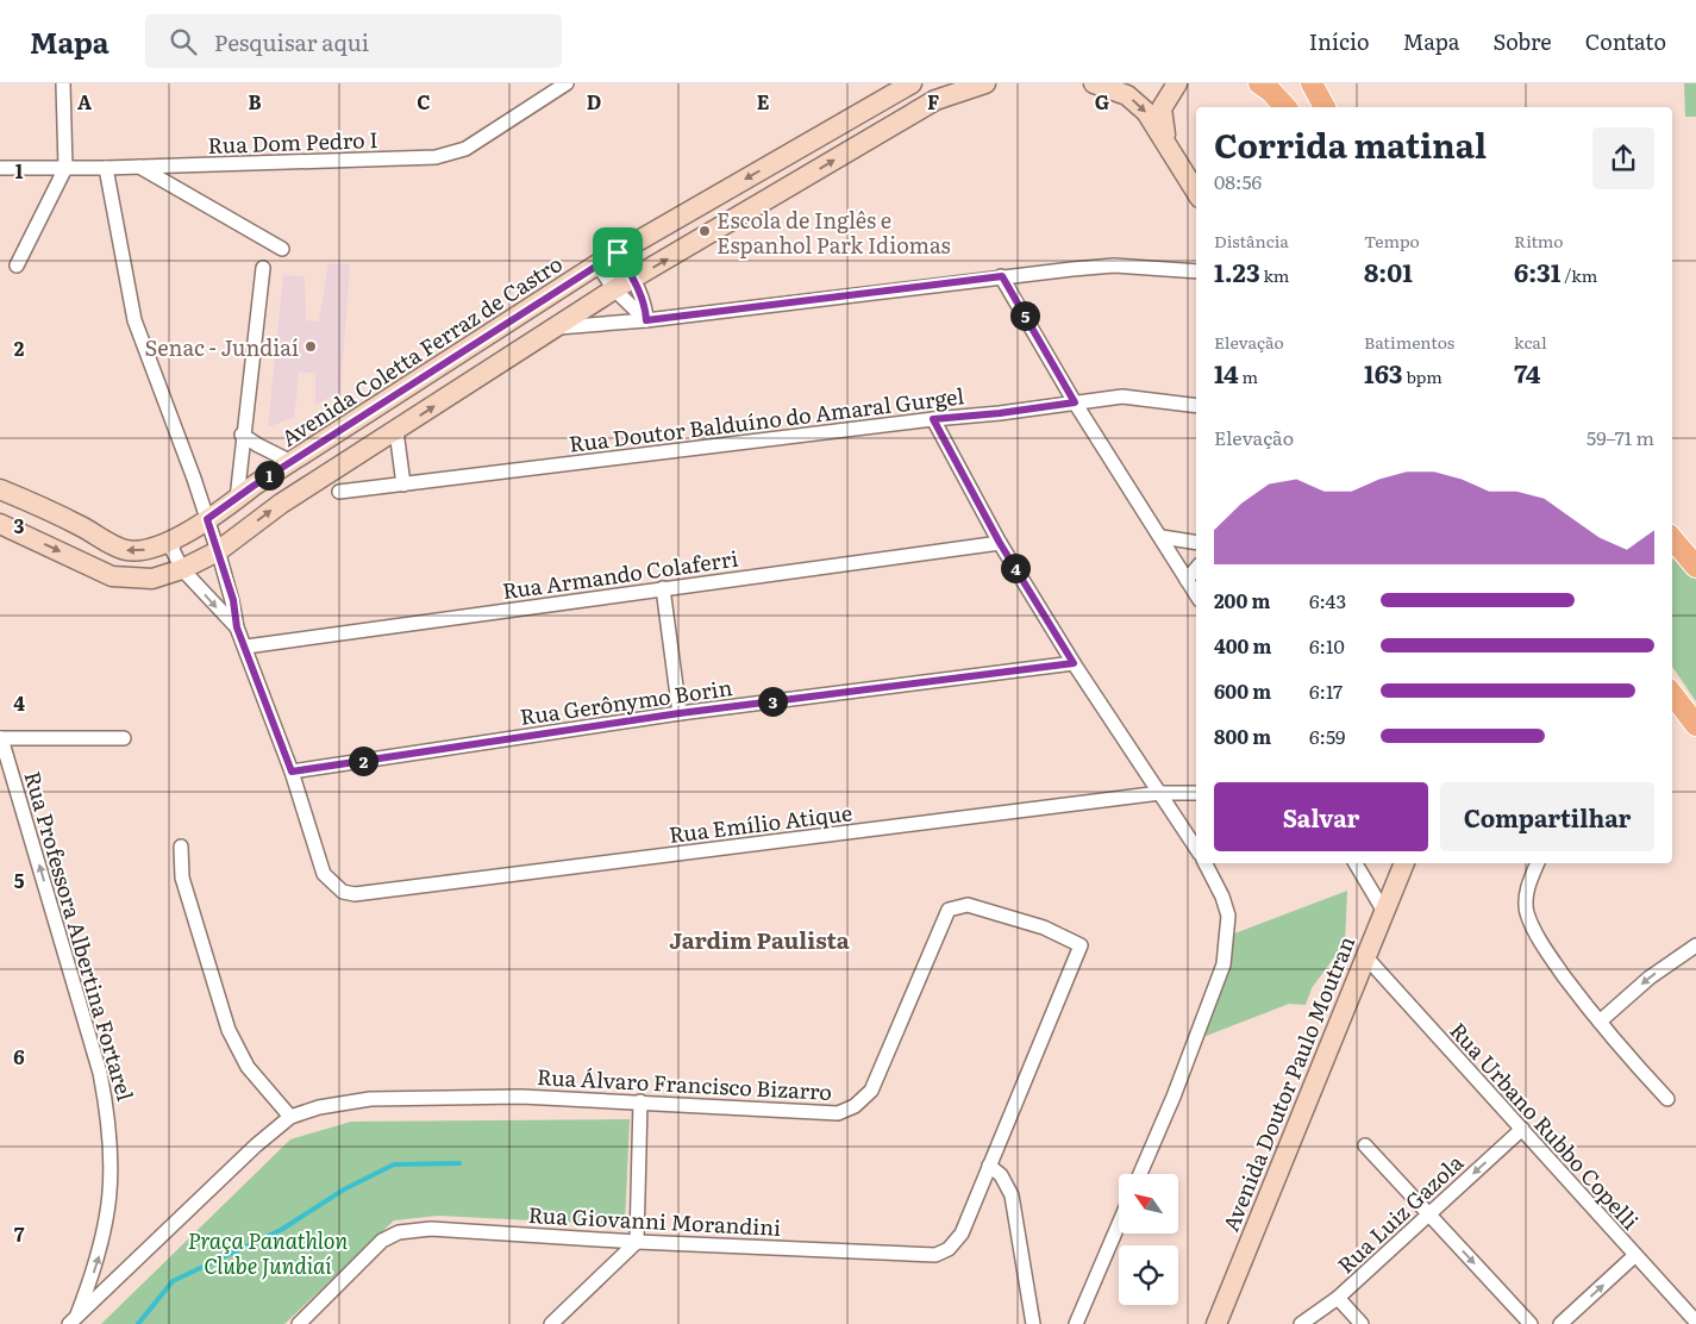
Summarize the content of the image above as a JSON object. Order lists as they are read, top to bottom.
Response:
{
  "streets": {
    "main road": ["Avenida Coletta Ferraz de Castro", "Avenida Doutor Paulo Moutran"],
    "street": [
      "Rua Dom Pedro I",
      "Rua Doutor Balduíno do Amaral Gurgel",
      "Rua Armando Colaferri",
      "Rua Gerônymo Borin",
      "Rua Emílio Atique",
      "Rua Professora Albertina Fortarel",
      "Rua Álvaro Francisco Bizarro",
      "Rua Urbano Rubbo Copelli",
      "Rua Luiz Gazola",
      "Rua Giovanni Morandini"
    ]
  },
  "crossings": [
    ["Rua Gerônymo Borin", "Rua Emílio Atique"],
    ["Rua Professora Albertina Fortarel", "Rua Álvaro Francisco Bizarro"],
    ["Rua Álvaro Francisco Bizarro", "Rua Giovanni Morandini"],
    ["Avenida Doutor Paulo Moutran", "Rua Urbano Rubbo Copelli"],
    ["Rua Urbano Rubbo Copelli", "Rua Luiz Gazola"]
  ],
  "one_way": ["Rua Professora Albertina Fortarel", "Rua Luiz Gazola"],
  "districts": ["Jardim Paulista"],
  "parks": ["Praça Panathlon Clube Jundiaí"],
  "places": ["Escola de Inglês e Espanhol Park Idiomas", "Senac - Jundiaí"],
  "north": "top left",
  "page": {
    "header": "Mapa",
    "search": "Pesquisar aqui",
    "nav": [
      "Início",
      "Mapa",
      "Sobre",
      "Contato"
    ],
    "heading": ["Corrida matinal", "08:56"],
    "stats": [
      ["Distância", "1.23 km"],
      ["Tempo", "8:01"],
      ["Ritmo", "6:31 /km"],
      ["Elevação", "14 m"],
      ["Batimentos", "163 bpm"],
      ["kcal", "74"]
    ],
    "pins": [
      "5",
      "1",
      "4",
      "3",
      "2"
    ],
    "chart": ["Elevação", "59–71 m"],
    "list": [
      {
        "name": "200 m",
        "note": "6:43"
      },
      {
        "name": "400 m",
        "note": "6:10"
      },
      {
        "name": "600 m",
        "note": "6:17"
      },
      {
        "name": "800 m",
        "note": "6:59"
      }
    ],
    "buttons": ["Salvar", "Compartilhar"]
  },
  "grid": {
    "columns": [
      "A",
      "B",
      "C",
      "D",
      "E",
      "F",
      "G"
    ],
    "rows": [
      "1",
      "2",
      "3",
      "4",
      "5",
      "6",
      "7"
    ]
  }
}
